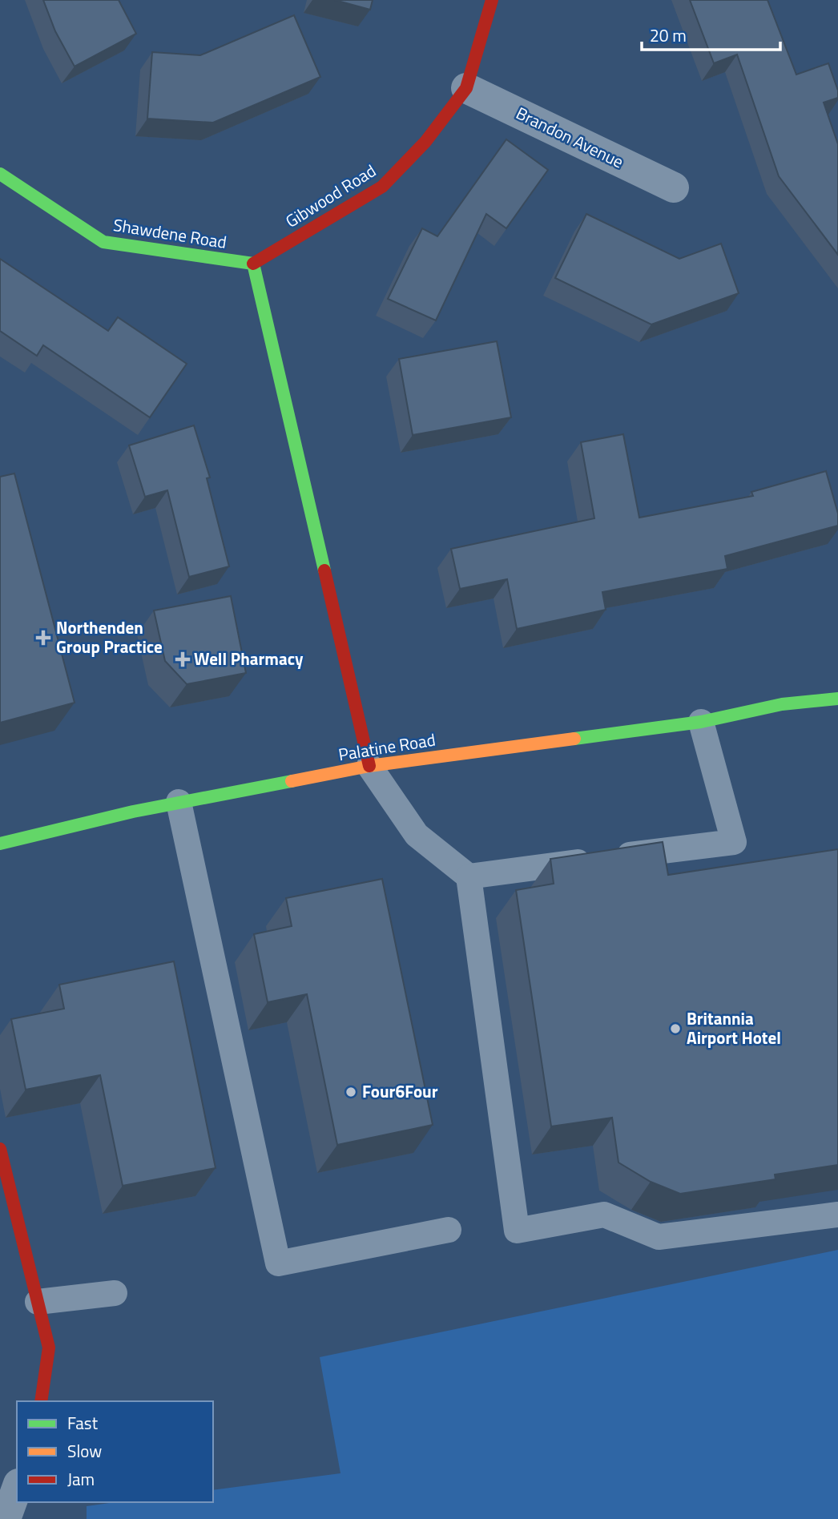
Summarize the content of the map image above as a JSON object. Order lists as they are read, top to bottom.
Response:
{
  "streets": {
    "street": [
      "Brandon Avenue",
      "Gibwood Road",
      "Shawdene Road",
      "Palatine Road"
    ]
  },
  "crossings": [
    ["Brandon Avenue", "Gibwood Road"],
    ["Gibwood Road", "Shawdene Road"]
  ],
  "places": {
    "health": ["Northenden Group Practice", "Well Pharmacy"],
    "other": ["Britannia Airport Hotel", "Four6Four"]
  },
  "legend": ["Fast", "Slow", "Jam"],
  "scale_bar": "20 m"
}
